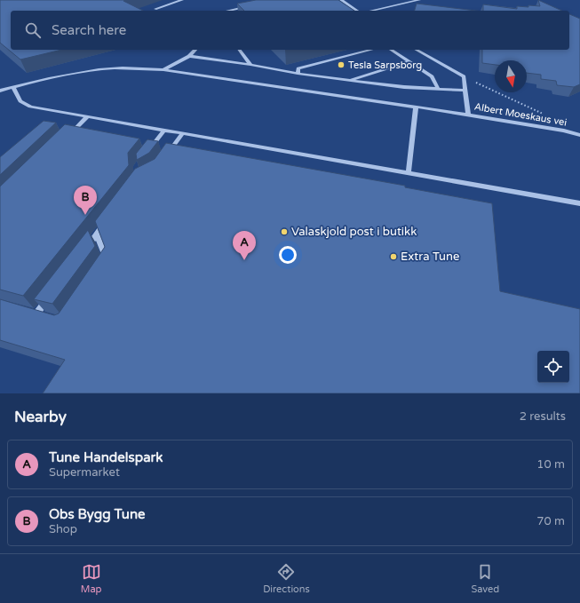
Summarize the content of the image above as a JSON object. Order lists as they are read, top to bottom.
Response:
{
  "streets": {
    "street": ["Albert Moeskaus vei"]
  },
  "places": ["Tesla Sarpsborg", "Valaskjold post i butikk", "Extra Tune"],
  "north": "bottom",
  "page": {
    "search": "Search here",
    "pins": ["B", "A"],
    "heading": ["Nearby", "2 results"],
    "list": [
      {
        "mark": "A",
        "name": "Tune Handelspark",
        "note": "Supermarket",
        "value": "10 m"
      },
      {
        "mark": "B",
        "name": "Obs Bygg Tune",
        "note": "Shop",
        "value": "70 m"
      }
    ],
    "nav": ["Map", "Directions", "Saved"]
  }
}
